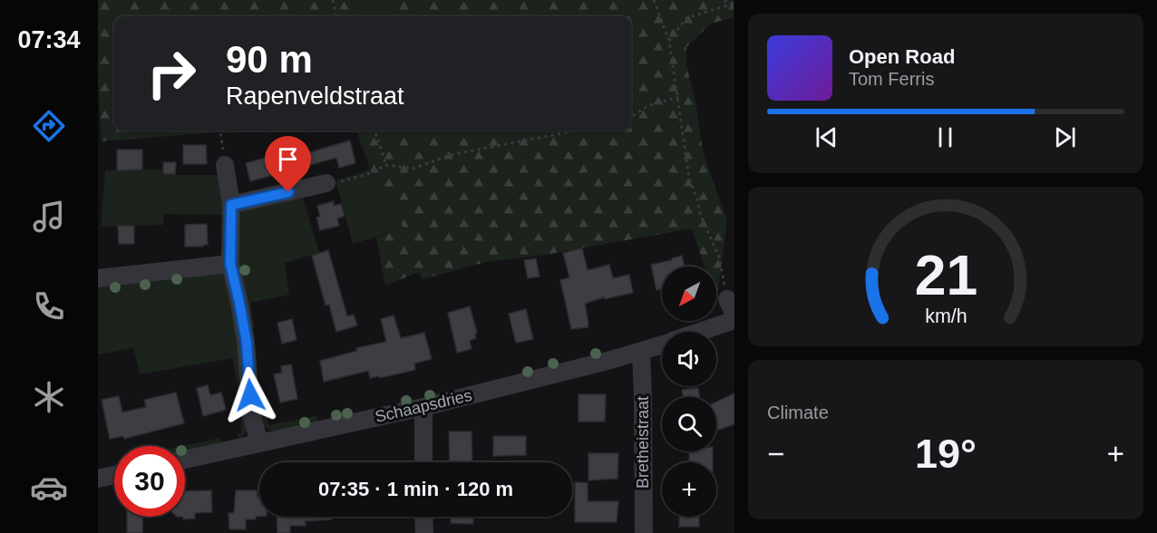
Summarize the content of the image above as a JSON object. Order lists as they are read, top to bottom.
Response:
{
  "streets": {
    "street": ["Schaapsdries", "Bretheistraat"]
  },
  "crossings": [
    ["Schaapsdries", "Bretheistraat"]
  ],
  "north": "bottom left",
  "page": {
    "tabs": "07:34",
    "turn": ["90 m", "Rapenveldstraat"],
    "song": ["Open Road", "Tom Ferris"],
    "map_buttons": "+",
    "tile": "Climate",
    "heat": ["−", "19°", "+"],
    "limit": "30",
    "trip": "07:35 · 1 min · 120 m",
    "gauge": ["21", "km/h"]
  }
}
